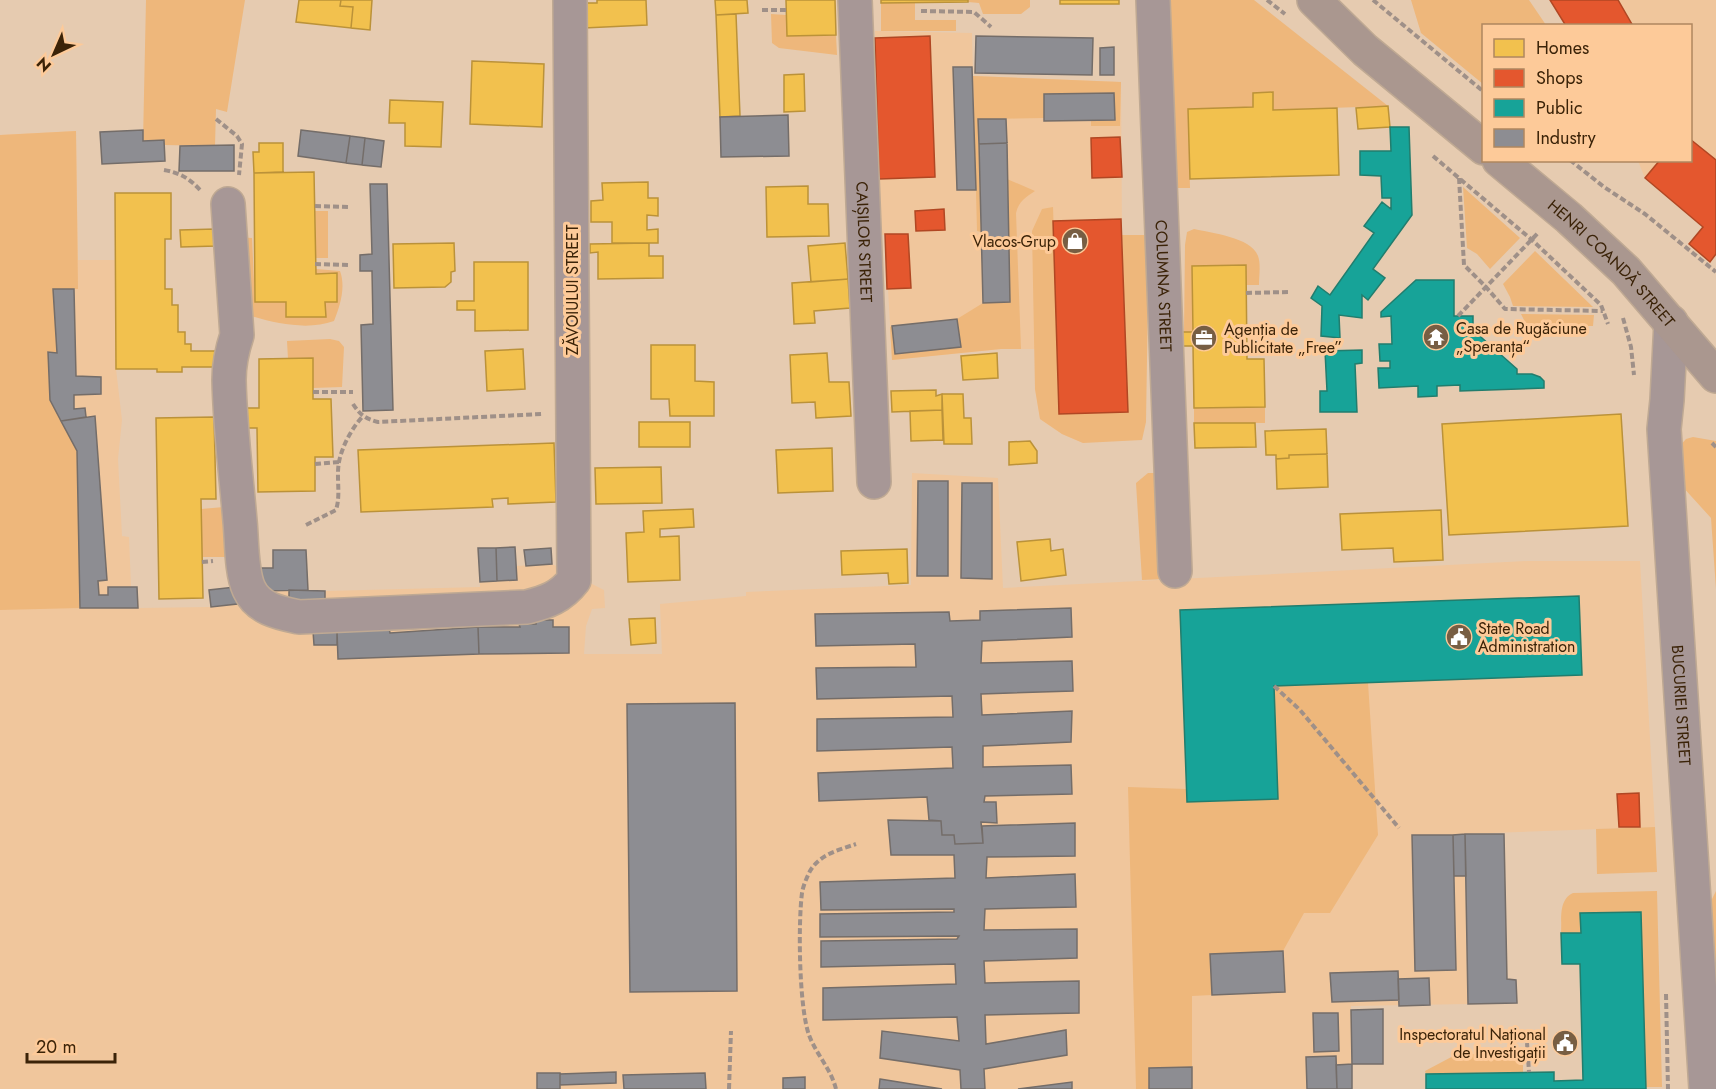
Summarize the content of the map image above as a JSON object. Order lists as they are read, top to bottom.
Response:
{
  "streets": {
    "main road": ["HENRI COANDĂ STREET"],
    "street": [
      "CAIȘILOR STREET",
      "COLUMNA STREET",
      "ZĂVOIULUI STREET",
      "BUCURIEI STREET"
    ]
  },
  "crossings": [
    ["HENRI COANDĂ STREET", "BUCURIEI STREET"]
  ],
  "places": {
    "shop": ["Vlacos-Grup"],
    "temple": ["Casa de Rugăciune „Speranța“"],
    "office": ["Agenția de Publicitate „Free”"],
    "public building": ["State Road Administration", "Inspectoratul Național de Investigații"]
  },
  "legend": [
    "Homes",
    "Shops",
    "Public",
    "Industry"
  ],
  "scale_bar": "20 m",
  "north": "bottom left"
}
